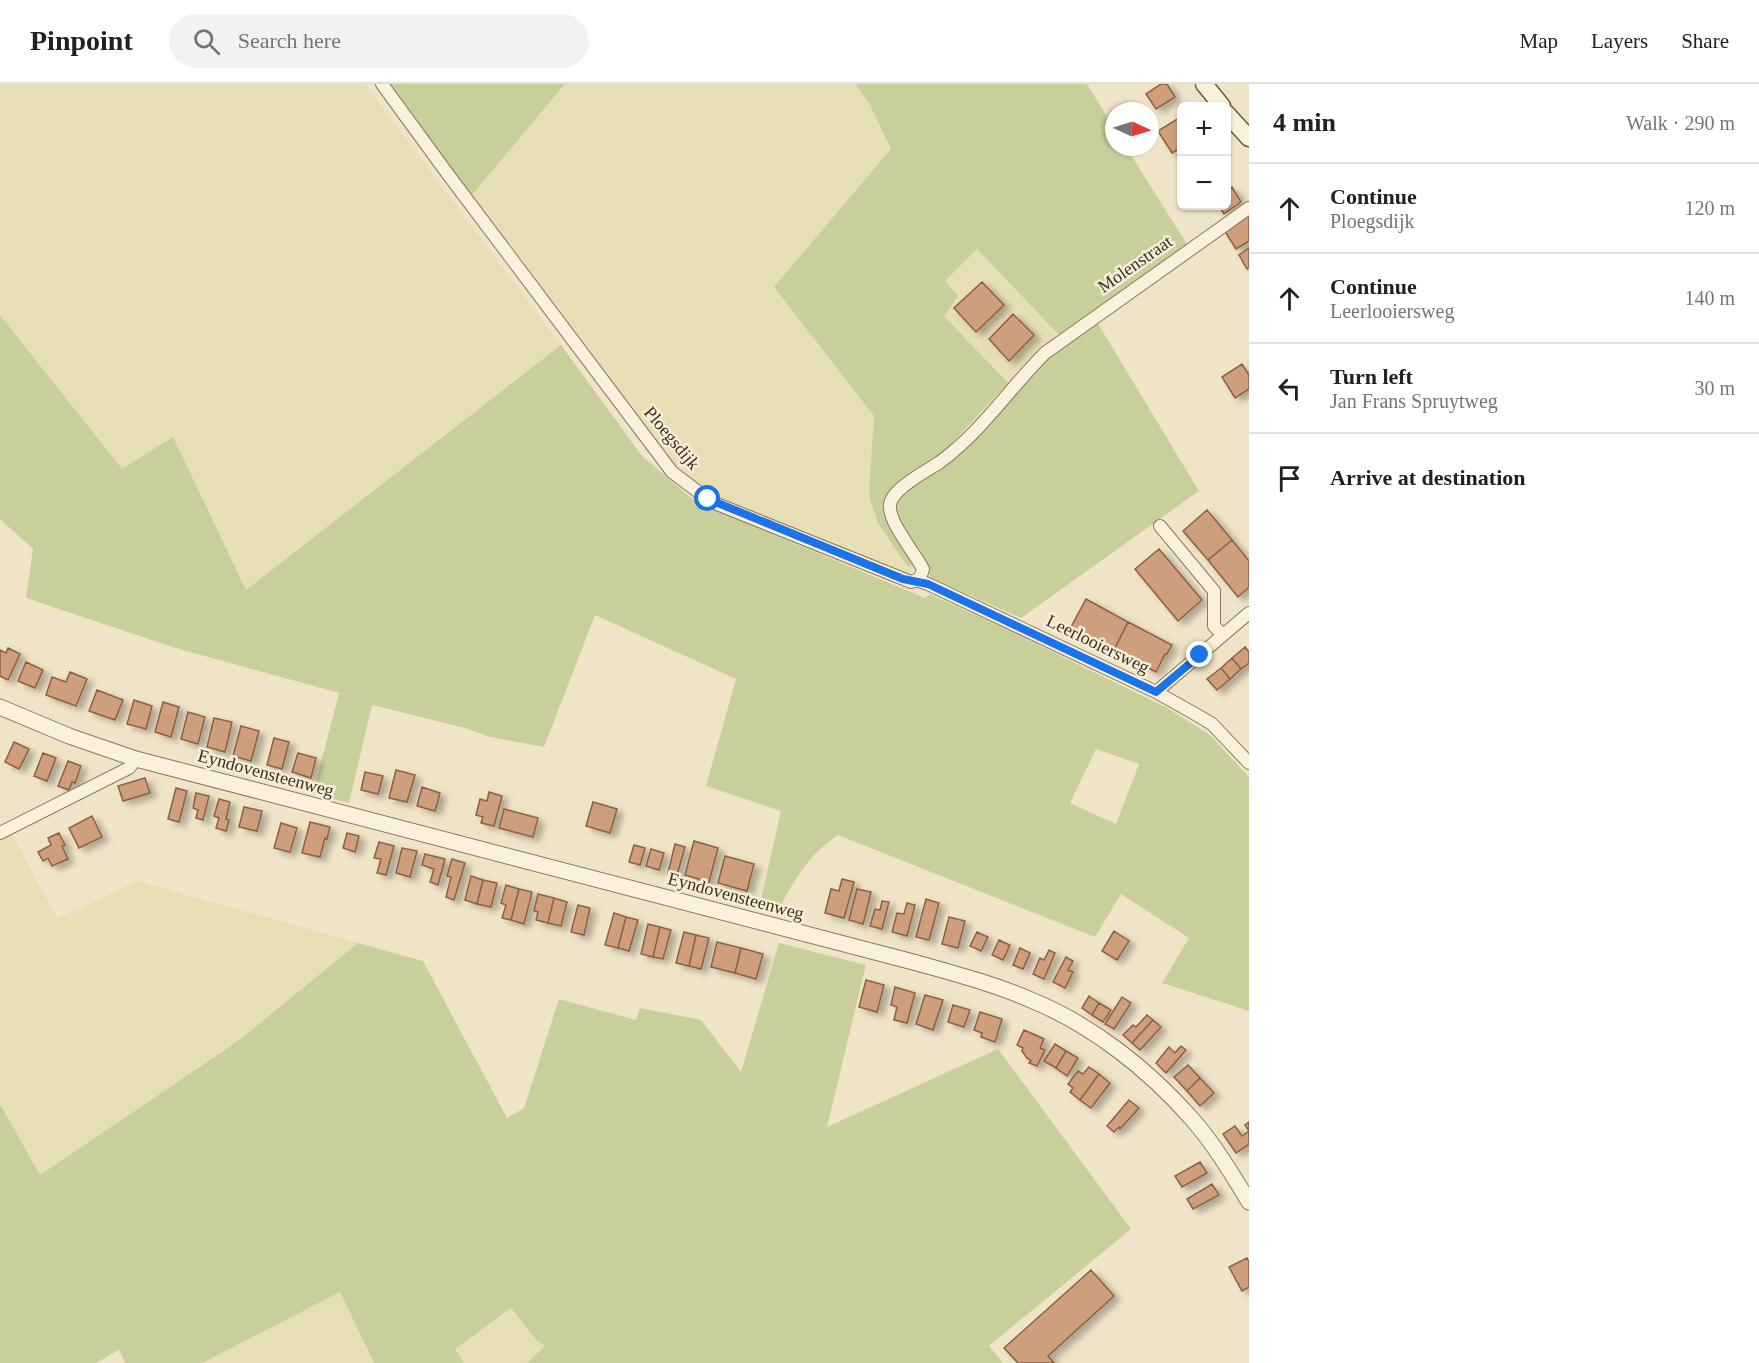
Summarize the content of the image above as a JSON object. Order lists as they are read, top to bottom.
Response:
{
  "streets": {
    "street": [
      "Molenstraat",
      "Ploegsdijk",
      "Leerlooiersweg",
      "Eyndovensteenweg"
    ]
  },
  "crossings": [
    ["Molenstraat", "Ploegsdijk"],
    ["Molenstraat", "Leerlooiersweg"],
    ["Ploegsdijk", "Leerlooiersweg"]
  ],
  "north": "right",
  "page": {
    "header": "Pinpoint",
    "search": "Search here",
    "nav": ["Map", "Layers", "Share"],
    "heading": ["4 min", "Walk · 290 m"],
    "map_buttons": ["+", "−"],
    "list": [
      ["Continue", "Ploegsdijk", "120 m"],
      ["Continue", "Leerlooiersweg", "140 m"],
      ["Turn left", "Jan Frans Spruytweg", "30 m"],
      "Arrive at destination"
    ]
  }
}
